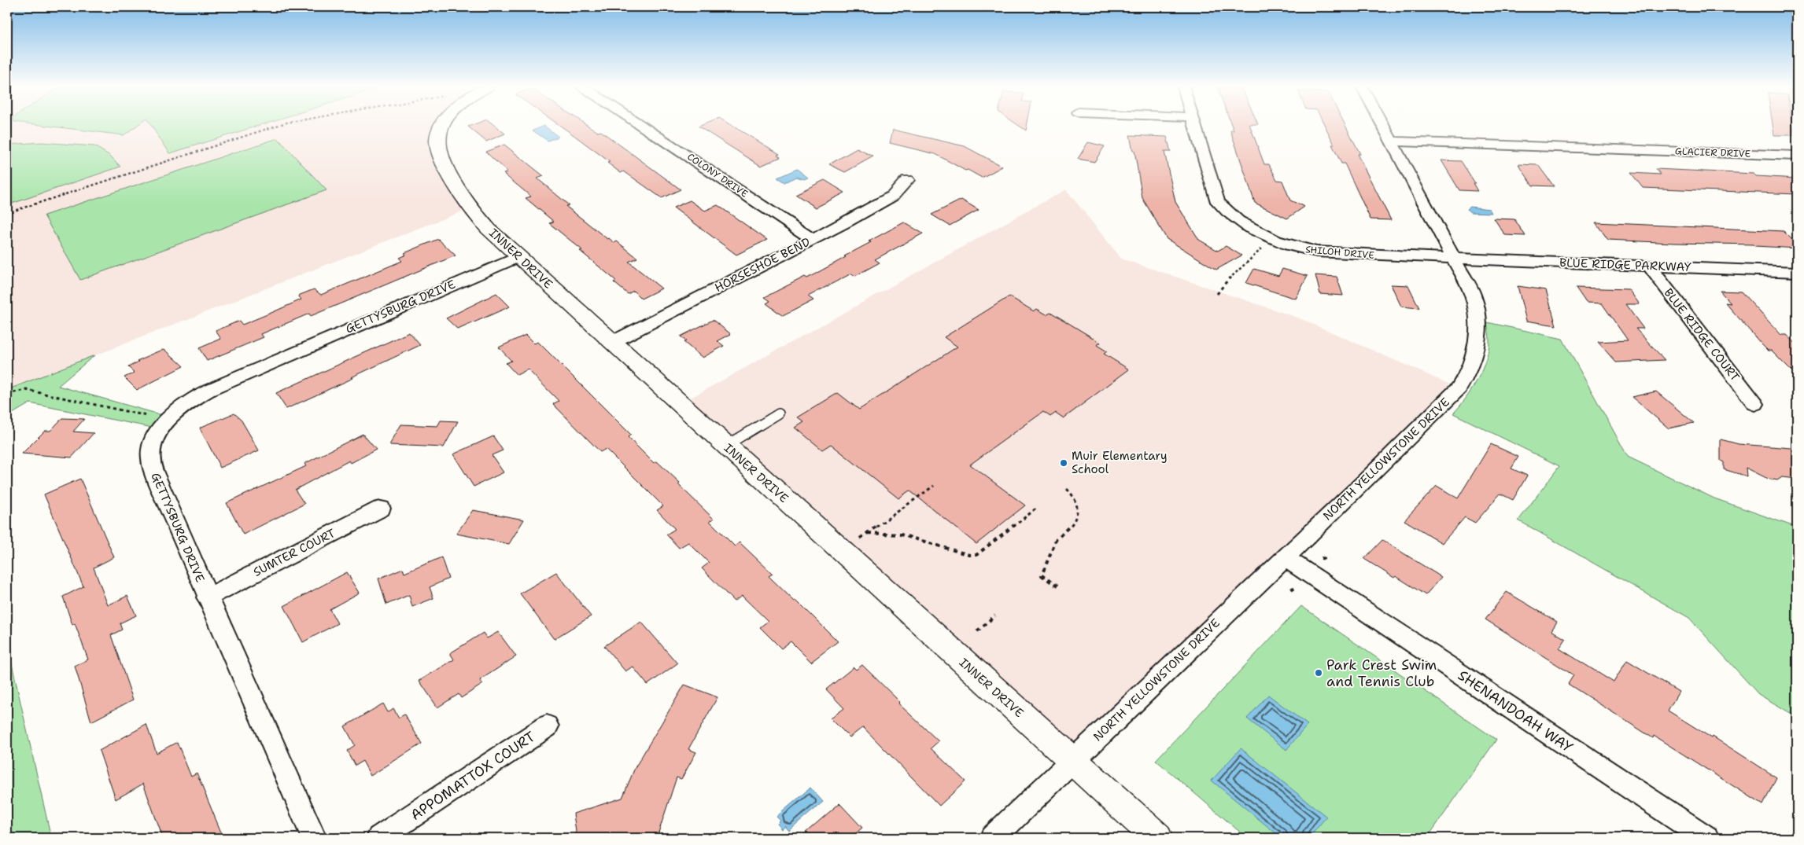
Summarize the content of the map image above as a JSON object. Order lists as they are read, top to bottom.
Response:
{
  "streets": {
    "street": [
      "GLACIER DRIVE",
      "COLONY DRIVE",
      "SHILOH DRIVE",
      "INNER DRIVE",
      "HORSESHOE BEND",
      "BLUE RIDGE PARKWAY",
      "GETTYSBURG DRIVE",
      "BLUE RIDGE COURT",
      "NORTH YELLOWSTONE DRIVE",
      "SUMTER COURT",
      "SHENANDOAH WAY",
      "APPOMATTOX COURT"
    ]
  },
  "crossings": [
    ["GLACIER DRIVE", "NORTH YELLOWSTONE DRIVE"],
    ["COLONY DRIVE", "HORSESHOE BEND"],
    ["SHILOH DRIVE", "BLUE RIDGE PARKWAY"],
    ["SHILOH DRIVE", "NORTH YELLOWSTONE DRIVE"],
    ["INNER DRIVE", "HORSESHOE BEND"],
    ["INNER DRIVE", "GETTYSBURG DRIVE"],
    ["INNER DRIVE", "NORTH YELLOWSTONE DRIVE"],
    ["BLUE RIDGE PARKWAY", "BLUE RIDGE COURT"],
    ["BLUE RIDGE PARKWAY", "NORTH YELLOWSTONE DRIVE"],
    ["GETTYSBURG DRIVE", "SUMTER COURT"],
    ["NORTH YELLOWSTONE DRIVE", "SHENANDOAH WAY"]
  ],
  "places": ["Muir Elementary School", "Park Crest Swim and Tennis Club"]
}
